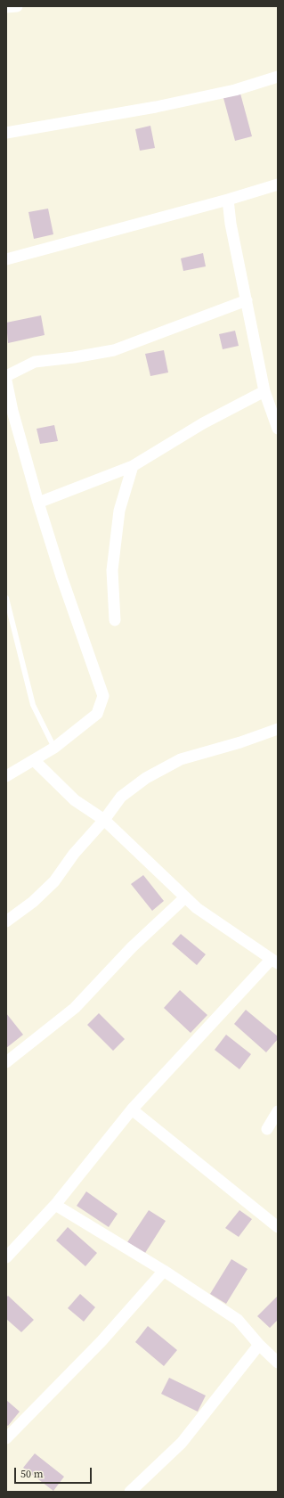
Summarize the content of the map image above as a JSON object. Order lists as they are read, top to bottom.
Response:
{
  "scale_bar": "50 m"
}
